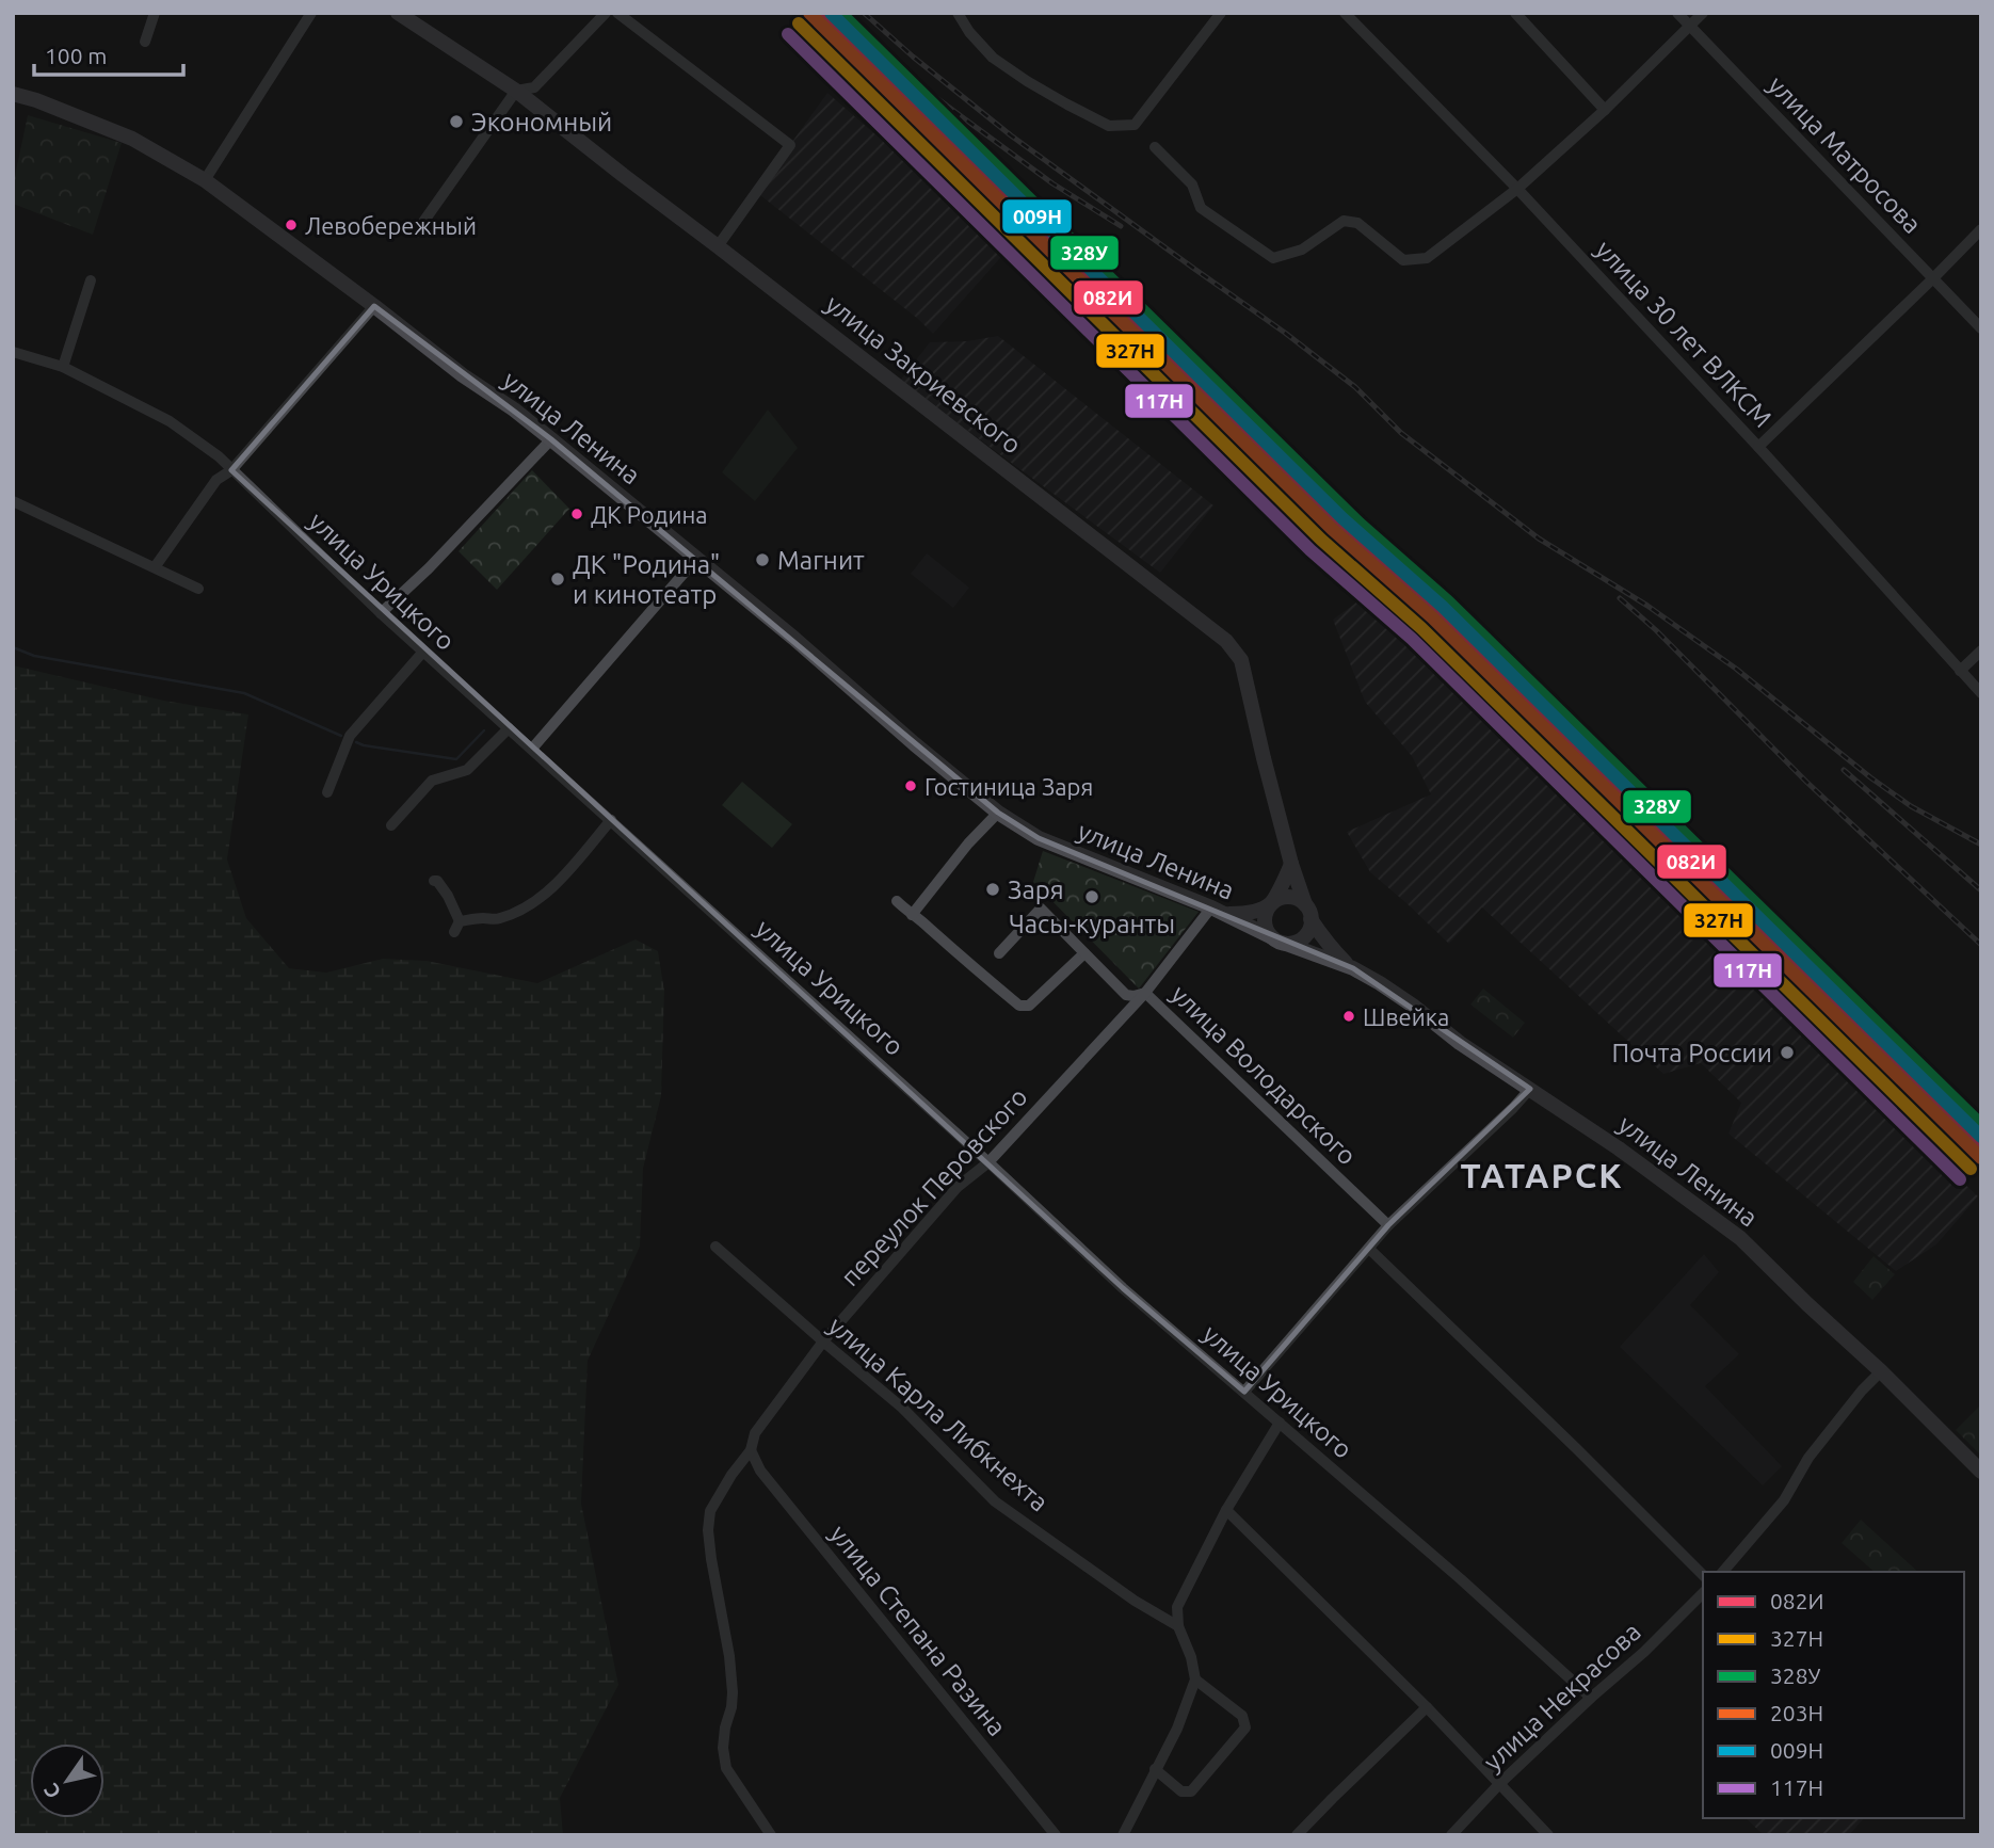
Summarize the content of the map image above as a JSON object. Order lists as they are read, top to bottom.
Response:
{
  "streets": {
    "main road": ["улица Закриевского", "улица Ленина"],
    "street": [
      "улица Матросова",
      "улица 30 лет ВЛКСМ",
      "улица Урицкого",
      "улица Володарского",
      "переулок Перовского",
      "улица Карла Либкнехта",
      "улица Степана Разина",
      "улица Некрасова"
    ]
  },
  "crossings": [
    ["улица Закриевского", "улица Ленина"],
    ["улица Ленина", "переулок Перовского"],
    ["улица Урицкого", "переулок Перовского"],
    ["улица Урицкого", "улица Некрасова"],
    ["улица Володарского", "переулок Перовского"],
    ["переулок Перовского", "улица Карла Либкнехта"],
    ["переулок Перовского", "улица Степана Разина"]
  ],
  "districts": ["ТАТАРСК"],
  "places": [
    "Экономный",
    "Левобережный",
    "ДК Родина",
    "Магнит",
    "ДК \"Родина\" и кинотеатр",
    "Гостиница Заря",
    "Заря",
    "Часы-куранты",
    "Швейка",
    "Почта России"
  ],
  "lines": [
    "transit line 082И",
    "transit line 328У",
    "transit line 203Н",
    "transit line 009Н",
    "transit line 327Н",
    "transit line 117Н"
  ],
  "legend": [
    "082И",
    "327Н",
    "328У",
    "203Н",
    "009Н",
    "117Н"
  ],
  "scale_bar": "100 m",
  "north": "bottom left"
}
